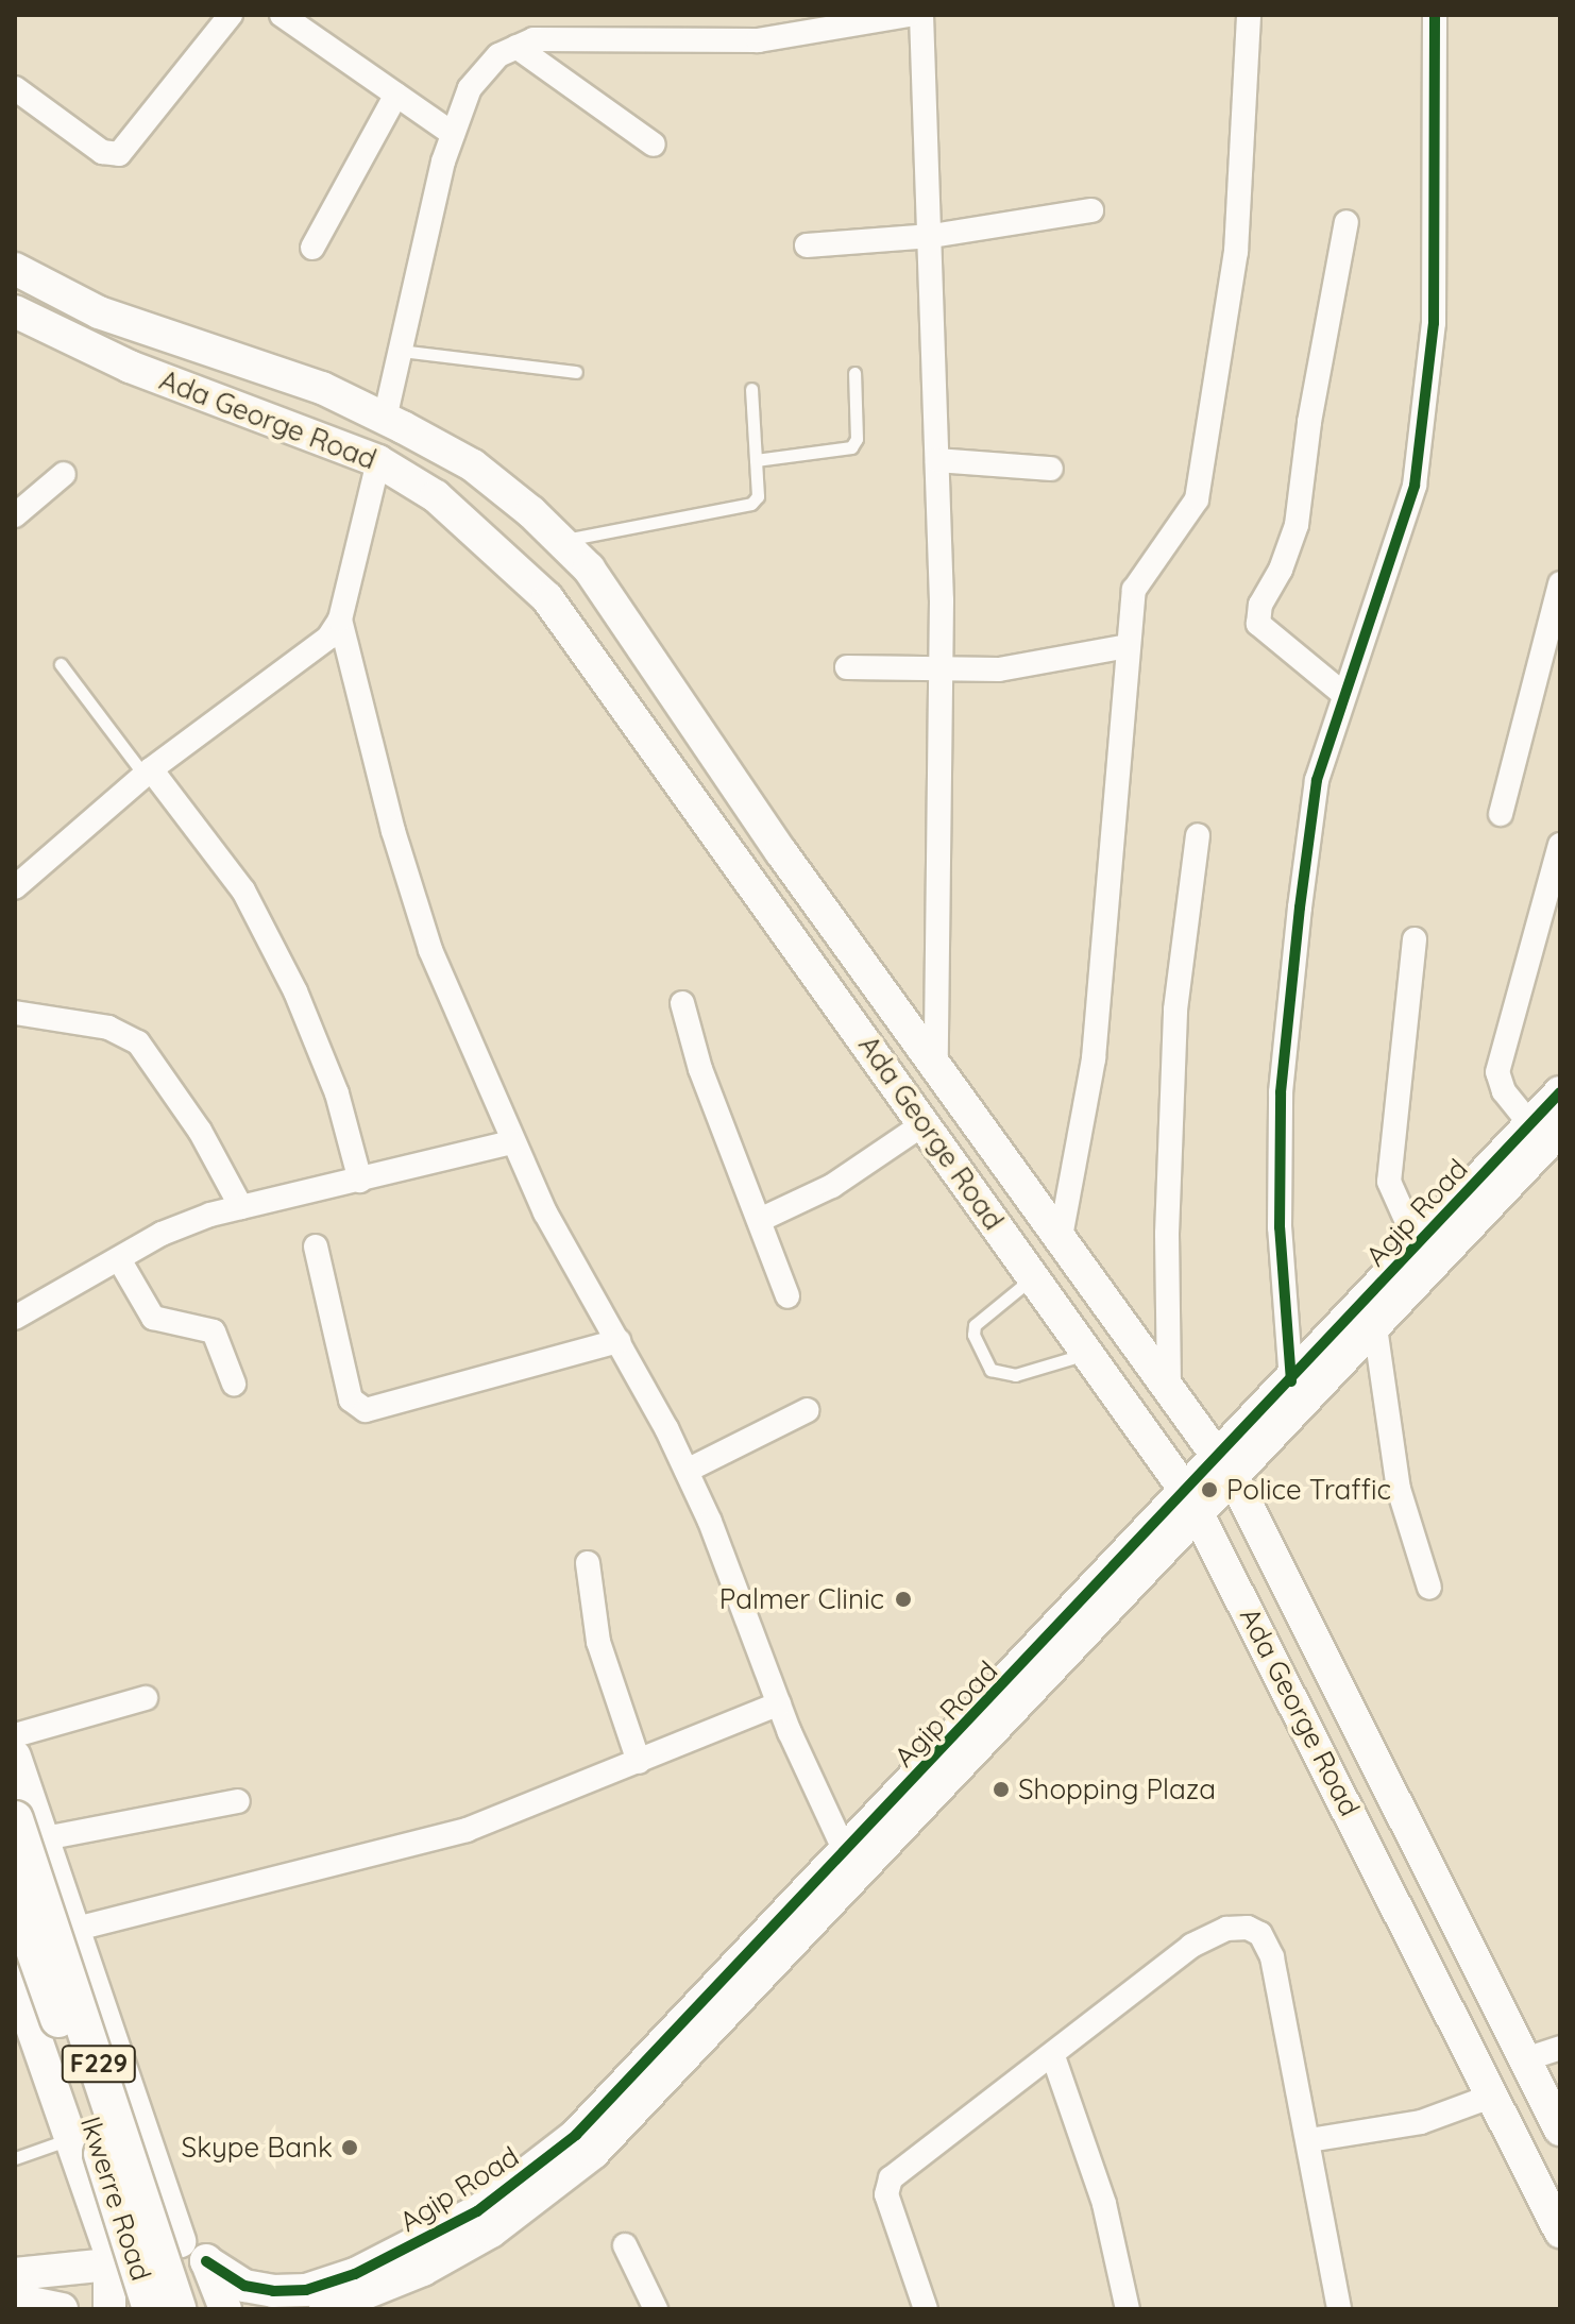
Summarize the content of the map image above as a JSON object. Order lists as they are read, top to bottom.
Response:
{
  "streets": {
    "main road": [
      "Ada George Road",
      "Agip Road",
      "F229",
      "Ikwerre Road"
    ]
  },
  "crossings": [
    ["Ada George Road", "Agip Road"]
  ],
  "places": [
    "Police Traffic",
    "Palmer Clinic",
    "Shopping Plaza",
    "Skype Bank"
  ]
}
